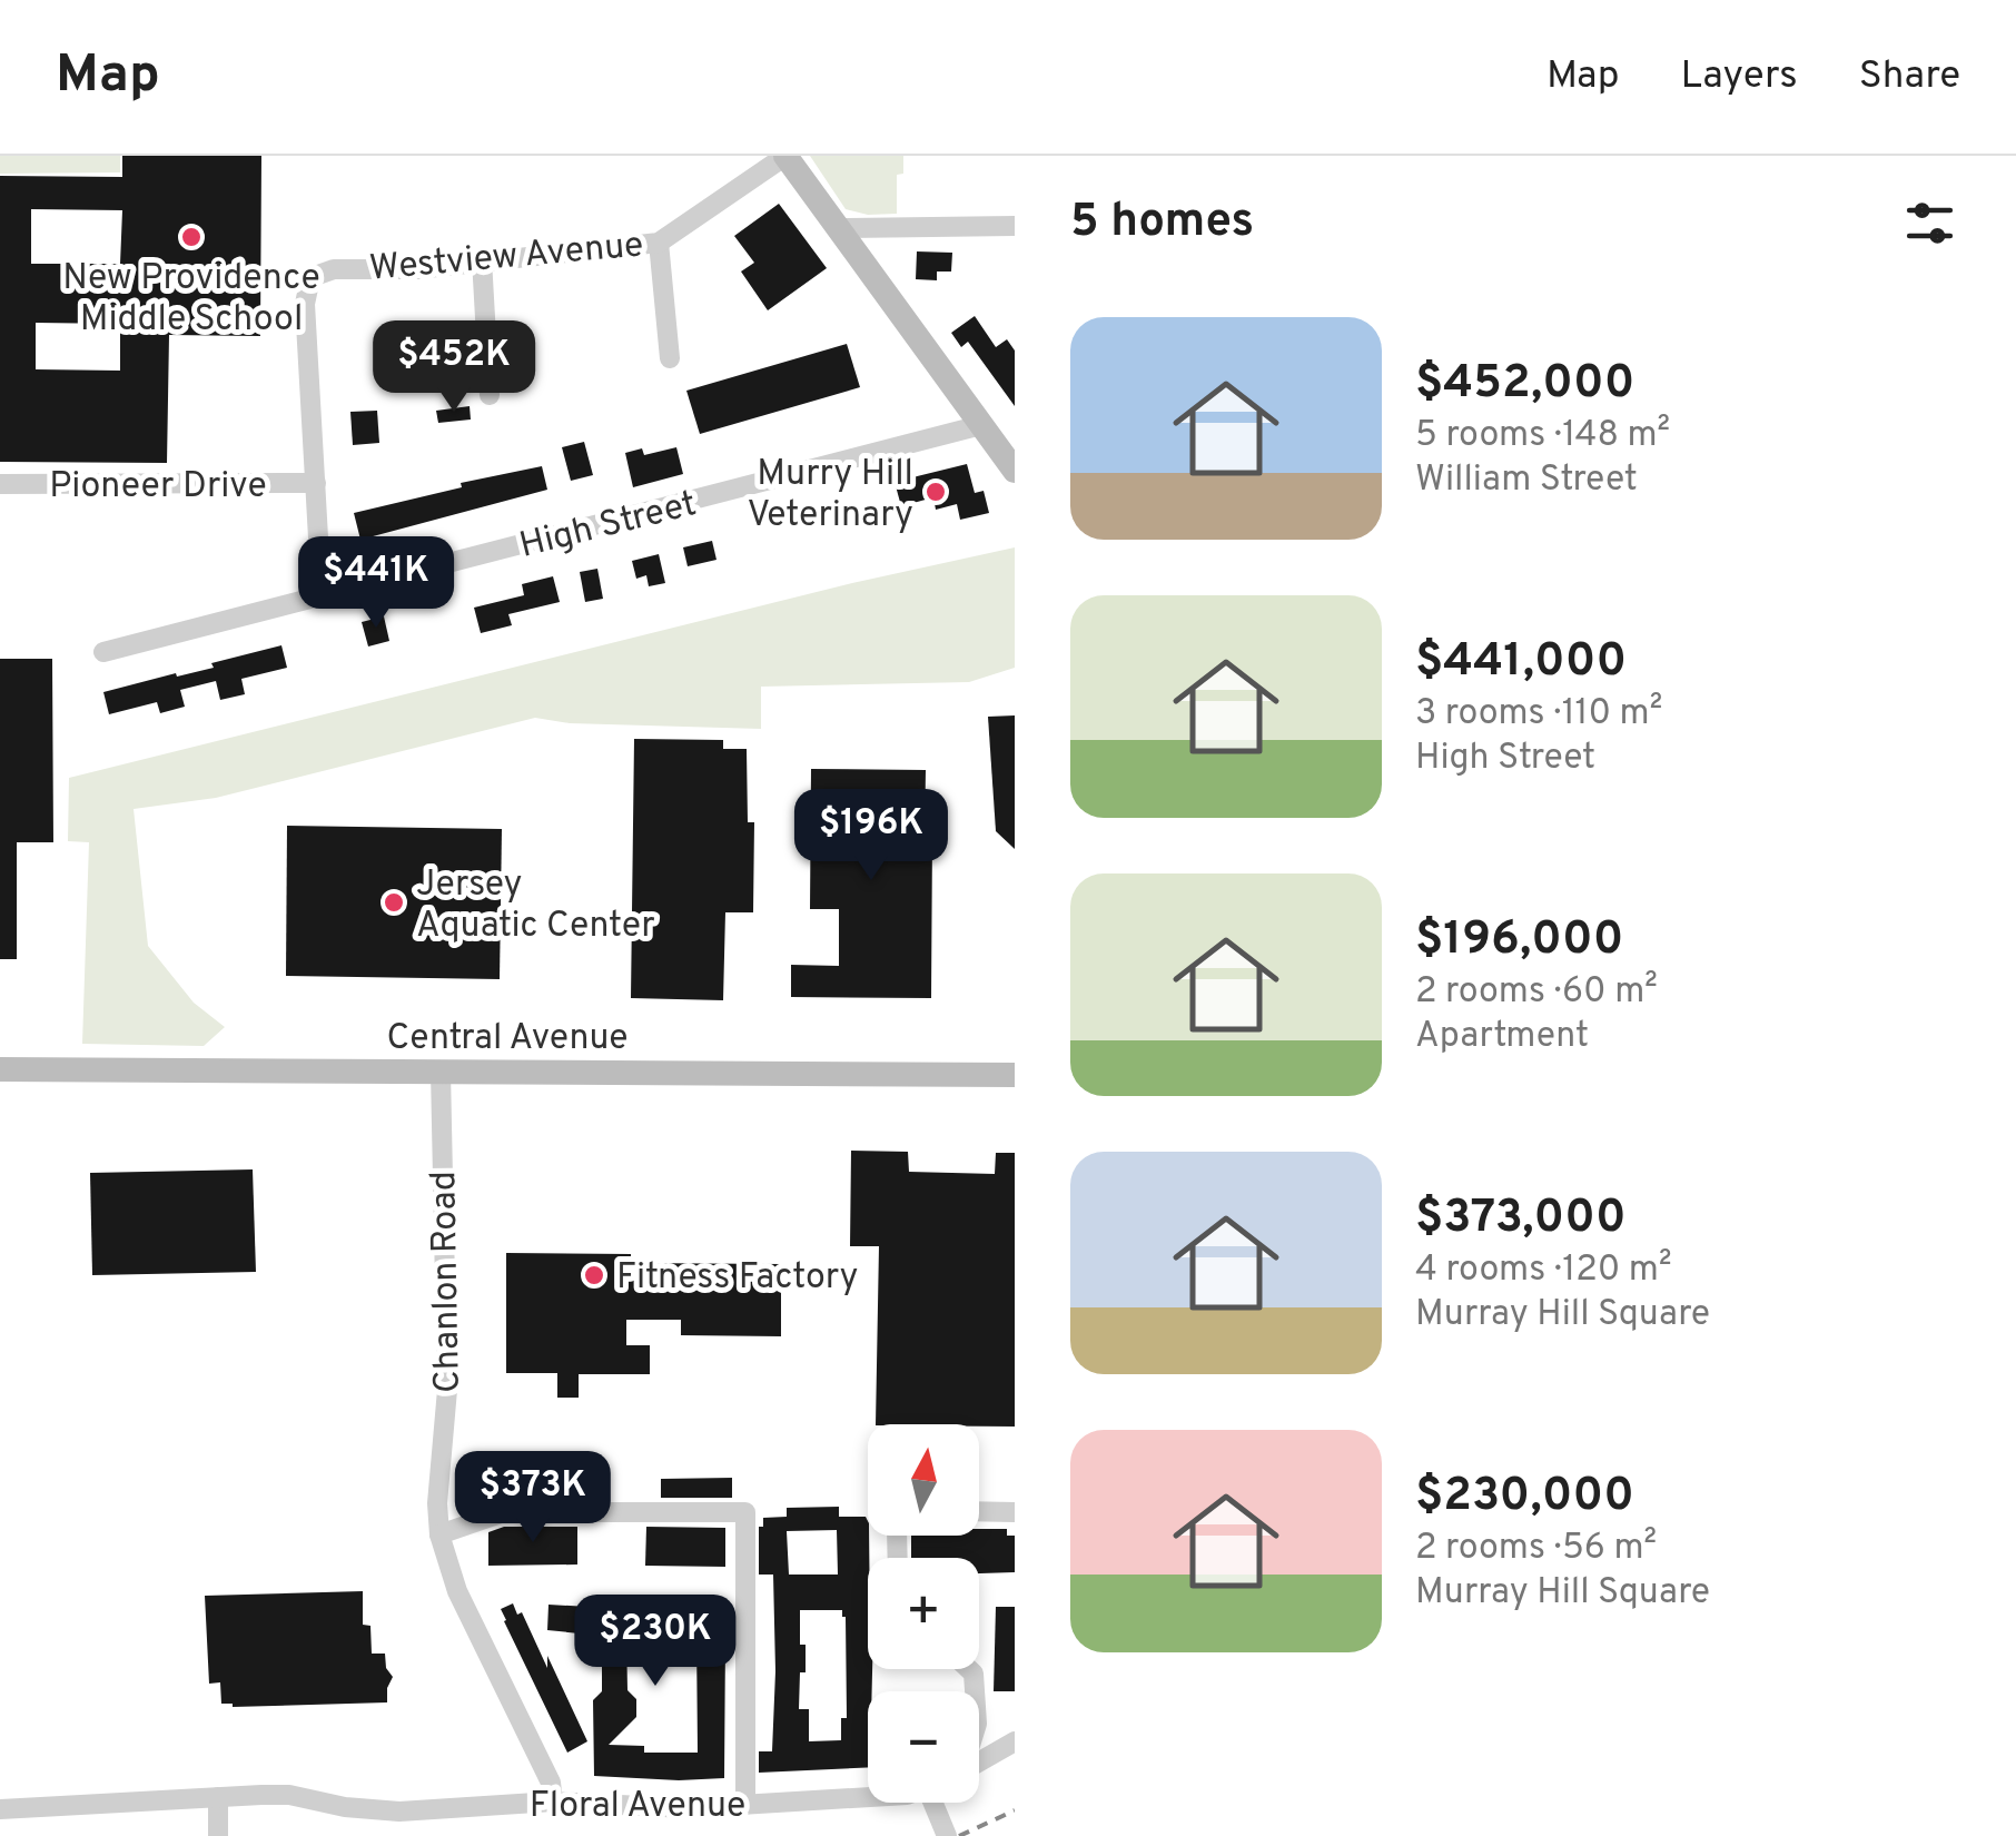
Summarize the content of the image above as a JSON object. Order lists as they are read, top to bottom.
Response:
{
  "streets": {
    "street": [
      "Westview Avenue",
      "Pioneer Drive",
      "High Street",
      "Central Avenue",
      "Chanlon Road",
      "Floral Avenue"
    ]
  },
  "crossings": [
    ["Westview Avenue", "Pioneer Drive"],
    ["Central Avenue", "Chanlon Road"],
    ["Chanlon Road", "Floral Avenue"]
  ],
  "places": [
    "New Providence Middle School",
    "Murry Hill Veterinary",
    "Jersey Aquatic Center",
    "Fitness Factory"
  ],
  "north": "top",
  "page": {
    "header": "Map",
    "nav": ["Map", "Layers", "Share"],
    "heading": "5 homes",
    "list": [
      {
        "name": "$452,000",
        "note": "5 rooms · 148 m² · William Street"
      },
      {
        "name": "$441,000",
        "note": "3 rooms · 110 m² · High Street"
      },
      {
        "name": "$196,000",
        "note": "2 rooms · 60 m² · Apartment"
      },
      {
        "name": "$373,000",
        "note": "4 rooms · 120 m² · Murray Hill Square"
      },
      {
        "name": "$230,000",
        "note": "2 rooms · 56 m² · Murray Hill Square"
      }
    ],
    "price": [
      "$452K",
      "$441K",
      "$196K",
      "$373K",
      "$230K"
    ],
    "map_buttons": ["+", "−"]
  }
}
